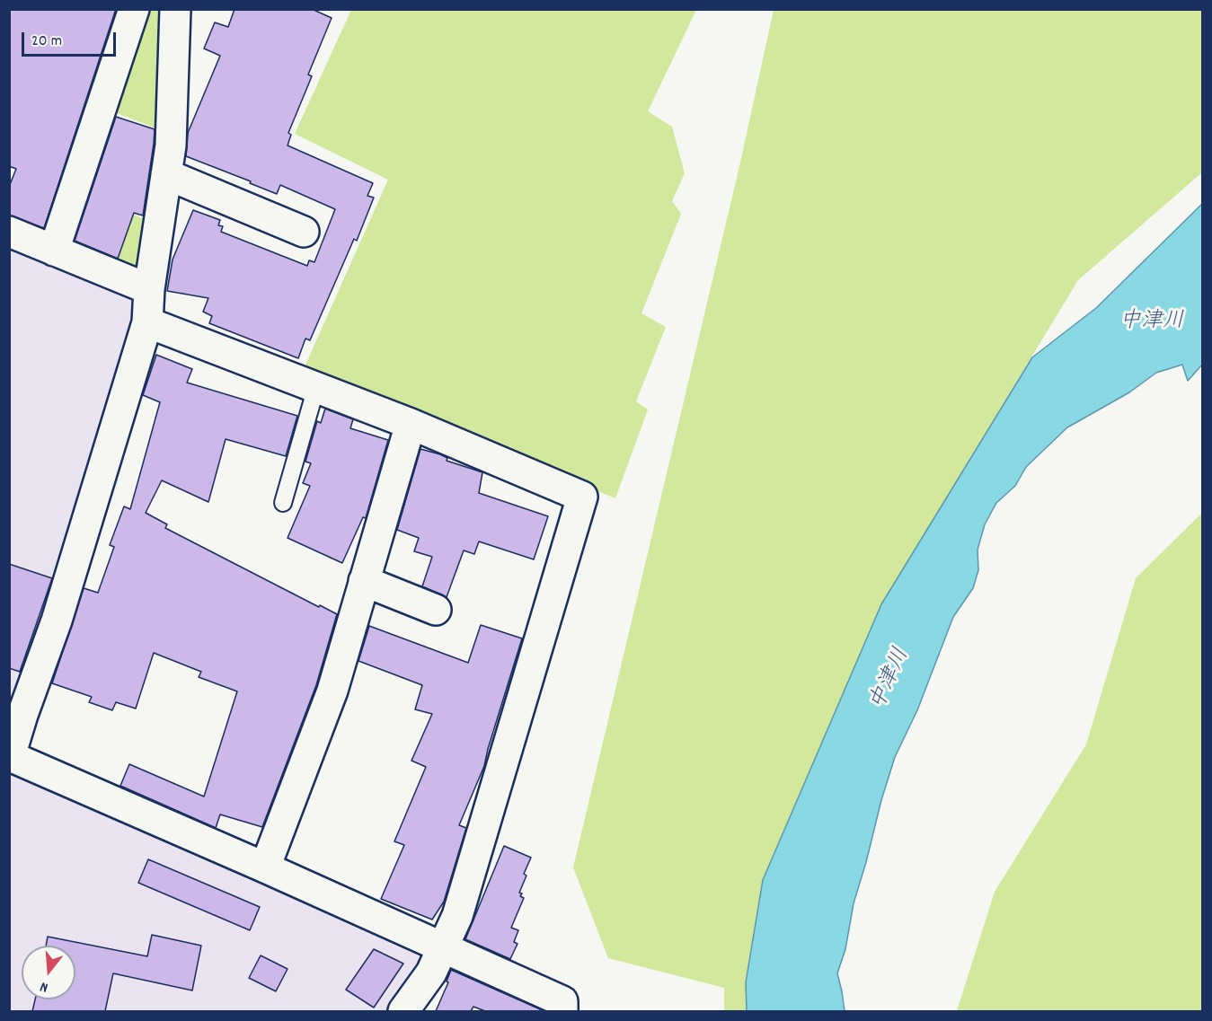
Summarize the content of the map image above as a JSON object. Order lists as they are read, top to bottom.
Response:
{
  "water": ["中津川"],
  "scale_bar": "20 m",
  "north": "bottom"
}
